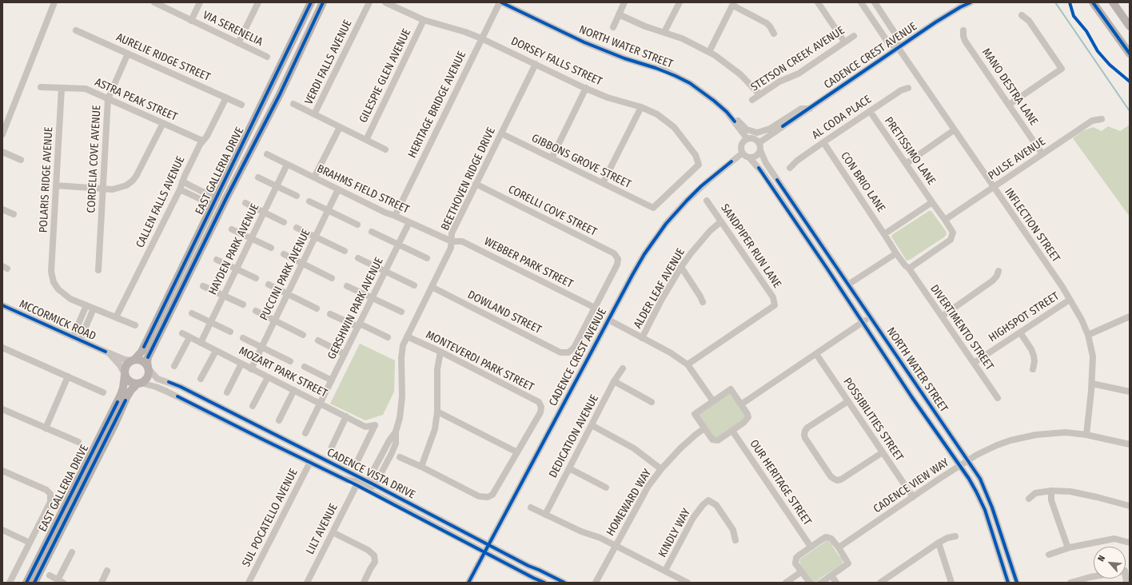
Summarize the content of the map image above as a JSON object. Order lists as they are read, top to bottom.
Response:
{
  "streets": {
    "main road": ["EAST GALLERIA DRIVE"],
    "street": [
      "VIA SERENELIA",
      "NORTH WATER STREET",
      "CADENCE CREST AVENUE",
      "AURELIE RIDGE STREET",
      "STETSON CREEK AVENUE",
      "DORSEY FALLS STREET",
      "VERDI FALLS AVENUE",
      "GILESPIE GLEN AVENUE",
      "MANO DESTRA LANE",
      "ASTRA PEAK STREET",
      "HERITAGE BRIDGE AVENUE",
      "AL CODA PLACE",
      "PRETISSIMO LANE",
      "CORDELIA COVE AVENUE",
      "PULSE AVENUE",
      "GIBBONS GROVE STREET",
      "BEETHOVEN RIDGE DRIVE",
      "POLARIS RIDGE AVENUE",
      "CON BRIO LANE",
      "BRAHMS FIELD STREET",
      "CALLEN FALLS AVENUE",
      "CORELLI COVE STREET",
      "INFLECTION STREET",
      "SANDPIPER RUN LANE",
      "HAYDEN PARK AVENUE",
      "WEBBER PARK STREET",
      "PUCCINI PARK AVENUE",
      "ALDER LEAF AVENUE",
      "GERSHWIN PARK AVENUE",
      "DOWLAND STREET",
      "HIGHSPOT STREET",
      "MCCORMICK ROAD",
      "DIVERTIMENTO STREET",
      "MONTEVERDI PARK STREET",
      "MOZART PARK STREET",
      "POSSIBILITIES STREET",
      "DEDICATION AVENUE",
      "CADENCE VISTA DRIVE",
      "OUR HERITAGE STREET",
      "CADENCE VIEW WAY",
      "HOMEWARD WAY",
      "SUL POCATELLO AVENUE",
      "LILT AVENUE",
      "KINDLY WAY"
    ]
  },
  "crossings": [
    ["NORTH WATER STREET", "CADENCE CREST AVENUE"],
    ["NORTH WATER STREET", "HERITAGE BRIDGE AVENUE"],
    ["NORTH WATER STREET", "CADENCE VIEW WAY"],
    ["CADENCE CREST AVENUE", "INFLECTION STREET"],
    ["CADENCE CREST AVENUE", "CADENCE VISTA DRIVE"],
    ["AURELIE RIDGE STREET", "CORDELIA COVE AVENUE"],
    ["AURELIE RIDGE STREET", "CALLEN FALLS AVENUE"],
    ["DORSEY FALLS STREET", "GILESPIE GLEN AVENUE"],
    ["DORSEY FALLS STREET", "HERITAGE BRIDGE AVENUE"],
    ["DORSEY FALLS STREET", "GIBBONS GROVE STREET"],
    ["DORSEY FALLS STREET", "BEETHOVEN RIDGE DRIVE"],
    ["MANO DESTRA LANE", "PULSE AVENUE"],
    ["ASTRA PEAK STREET", "CORDELIA COVE AVENUE"],
    ["ASTRA PEAK STREET", "POLARIS RIDGE AVENUE"],
    ["ASTRA PEAK STREET", "CALLEN FALLS AVENUE"],
    ["HERITAGE BRIDGE AVENUE", "BRAHMS FIELD STREET"],
    ["AL CODA PLACE", "PRETISSIMO LANE"],
    ["AL CODA PLACE", "CON BRIO LANE"],
    ["PULSE AVENUE", "INFLECTION STREET"],
    ["GIBBONS GROVE STREET", "BEETHOVEN RIDGE DRIVE"],
    ["EAST GALLERIA DRIVE", "MCCORMICK ROAD"],
    ["EAST GALLERIA DRIVE", "CADENCE VISTA DRIVE"],
    ["BEETHOVEN RIDGE DRIVE", "BRAHMS FIELD STREET"],
    ["BEETHOVEN RIDGE DRIVE", "CORELLI COVE STREET"],
    ["BEETHOVEN RIDGE DRIVE", "WEBBER PARK STREET"],
    ["BEETHOVEN RIDGE DRIVE", "DOWLAND STREET"],
    ["BEETHOVEN RIDGE DRIVE", "MONTEVERDI PARK STREET"],
    ["BEETHOVEN RIDGE DRIVE", "CADENCE VISTA DRIVE"],
    ["BRAHMS FIELD STREET", "HAYDEN PARK AVENUE"],
    ["BRAHMS FIELD STREET", "WEBBER PARK STREET"],
    ["BRAHMS FIELD STREET", "PUCCINI PARK AVENUE"],
    ["BRAHMS FIELD STREET", "GERSHWIN PARK AVENUE"],
    ["CORELLI COVE STREET", "WEBBER PARK STREET"],
    ["CORELLI COVE STREET", "DOWLAND STREET"],
    ["INFLECTION STREET", "HIGHSPOT STREET"],
    ["INFLECTION STREET", "CADENCE VIEW WAY"],
    ["SANDPIPER RUN LANE", "ALDER LEAF AVENUE"],
    ["HAYDEN PARK AVENUE", "MOZART PARK STREET"],
    ["WEBBER PARK STREET", "DOWLAND STREET"],
    ["PUCCINI PARK AVENUE", "MOZART PARK STREET"],
    ["GERSHWIN PARK AVENUE", "MOZART PARK STREET"],
    ["HIGHSPOT STREET", "DIVERTIMENTO STREET"],
    ["MCCORMICK ROAD", "CADENCE VISTA DRIVE"],
    ["POSSIBILITIES STREET", "CADENCE VIEW WAY"],
    ["CADENCE VISTA DRIVE", "SUL POCATELLO AVENUE"],
    ["CADENCE VISTA DRIVE", "LILT AVENUE"]
  ],
  "north": "top left"
}
